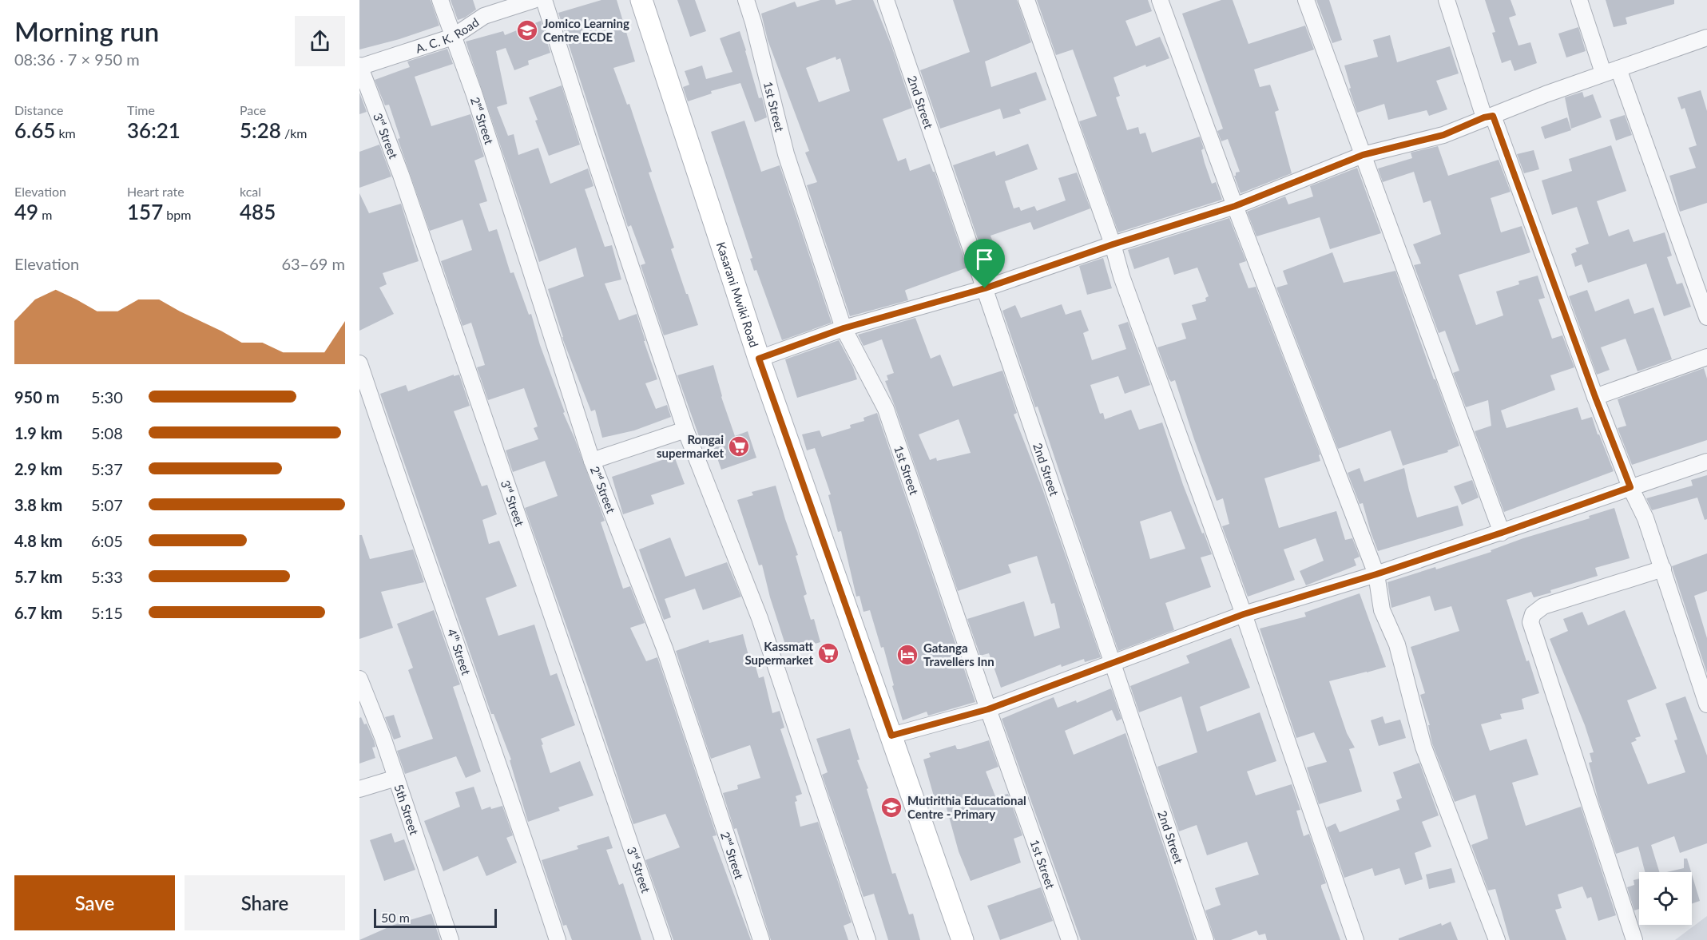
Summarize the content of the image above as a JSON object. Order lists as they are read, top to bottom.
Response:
{
  "streets": {
    "main road": ["Kasarani Mwiki Road"],
    "street": [
      "A. C. K. Road",
      "2nd Street",
      "1st Street",
      "2ⁿᵈ Street",
      "3ʳᵈ Street",
      "4ᵗʰ Street",
      "5th Street"
    ]
  },
  "crossings": [
    ["A. C. K. Road", "2ⁿᵈ Street"],
    ["A. C. K. Road", "3ʳᵈ Street"]
  ],
  "places": {
    "school or university": ["Jomico Learning Centre ECDE", "Mutirithia Educational Centre - Primary"],
    "supermarket": ["Rongai supermarket", "Kassmatt Supermarket"],
    "hotel": ["Gatanga Travellers Inn"]
  },
  "scale_bar": "50 m",
  "page": {
    "heading": ["Morning run", "08:36 · 7 × 950 m"],
    "stats": [
      ["Distance", "6.65 km"],
      ["Time", "36:21"],
      ["Pace", "5:28 /km"],
      ["Elevation", "49 m"],
      ["Heart rate", "157 bpm"],
      ["kcal", "485"]
    ],
    "chart": ["Elevation", "63–69 m"],
    "list": [
      {
        "name": "950 m",
        "note": "5:30"
      },
      {
        "name": "1.9 km",
        "note": "5:08"
      },
      {
        "name": "2.9 km",
        "note": "5:37"
      },
      {
        "name": "3.8 km",
        "note": "5:07"
      },
      {
        "name": "4.8 km",
        "note": "6:05"
      },
      {
        "name": "5.7 km",
        "note": "5:33"
      },
      {
        "name": "6.7 km",
        "note": "5:15"
      }
    ],
    "buttons": ["Save", "Share"],
    "scale": "50 m"
  }
}
